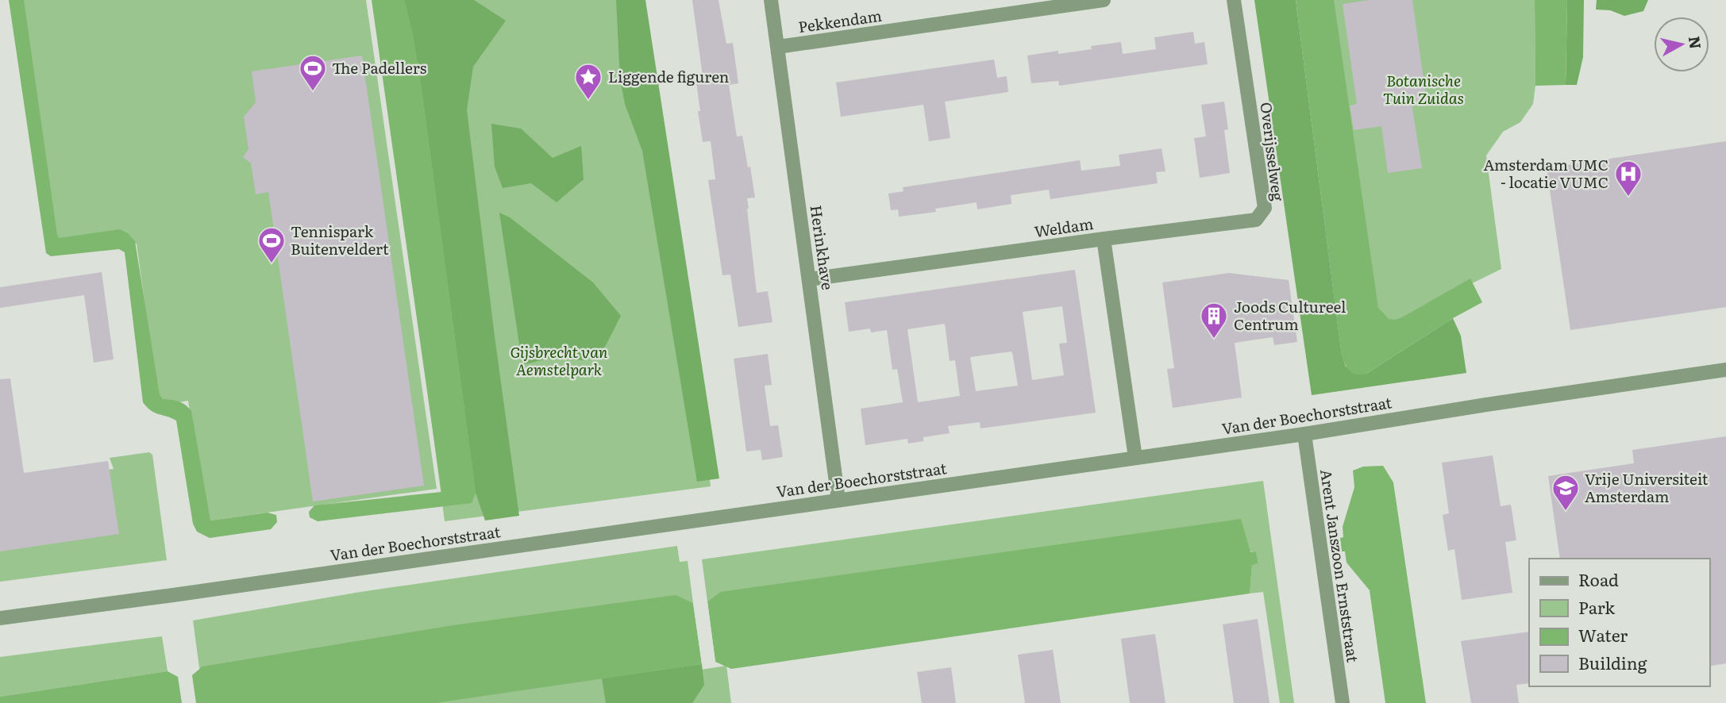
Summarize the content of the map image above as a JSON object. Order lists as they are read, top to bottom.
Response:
{
  "streets": {
    "street": [
      "Pekkendam",
      "Overijsselweg",
      "Weldam",
      "Herinkhave",
      "Van der Boechorststraat",
      "Arent Janszoon Ernststraat"
    ]
  },
  "crossings": [
    ["Pekkendam", "Herinkhave"],
    ["Overijsselweg", "Weldam"],
    ["Weldam", "Herinkhave"],
    ["Weldam", "Van der Boechorststraat"],
    ["Herinkhave", "Van der Boechorststraat"],
    ["Van der Boechorststraat", "Arent Janszoon Ernststraat"]
  ],
  "parks": ["Botanische Tuin Zuidas", "Gijsbrecht van Aemstelpark"],
  "places": {
    "sports": ["The Padellers", "Tennispark Buitenveldert"],
    "place": ["Liggende figuren"],
    "hospital": ["Amsterdam UMC - locatie VUMC"],
    "building": ["Joods Cultureel Centrum"],
    "school or university": ["Vrije Universiteit Amsterdam"]
  },
  "legend": [
    "Road",
    "Park",
    "Water",
    "Building"
  ],
  "north": "right"
}
